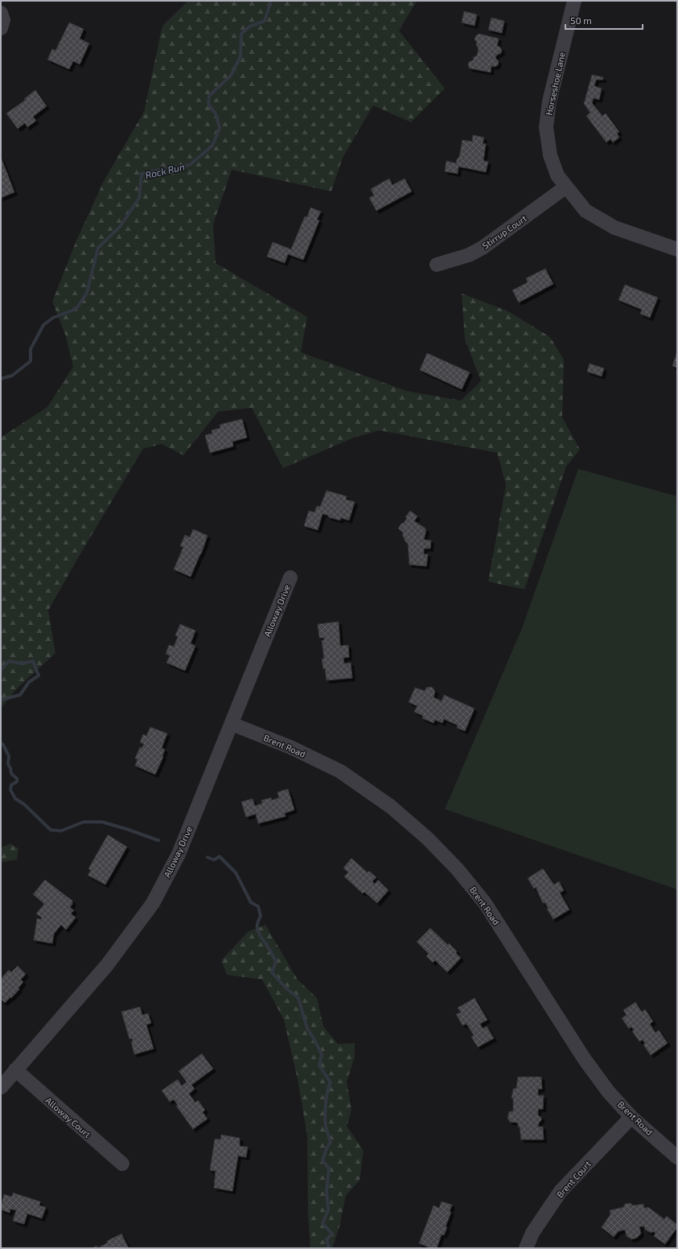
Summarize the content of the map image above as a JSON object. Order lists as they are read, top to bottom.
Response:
{
  "streets": {
    "street": [
      "Horseshoe Lane",
      "Stirrup Court",
      "Alloway Drive",
      "Brent Road",
      "Alloway Court",
      "Brent Court"
    ]
  },
  "crossings": [
    ["Horseshoe Lane", "Stirrup Court"],
    ["Alloway Drive", "Brent Road"],
    ["Alloway Drive", "Alloway Court"],
    ["Brent Road", "Brent Court"]
  ],
  "water": ["Rock Run"],
  "scale_bar": "50 m"
}
